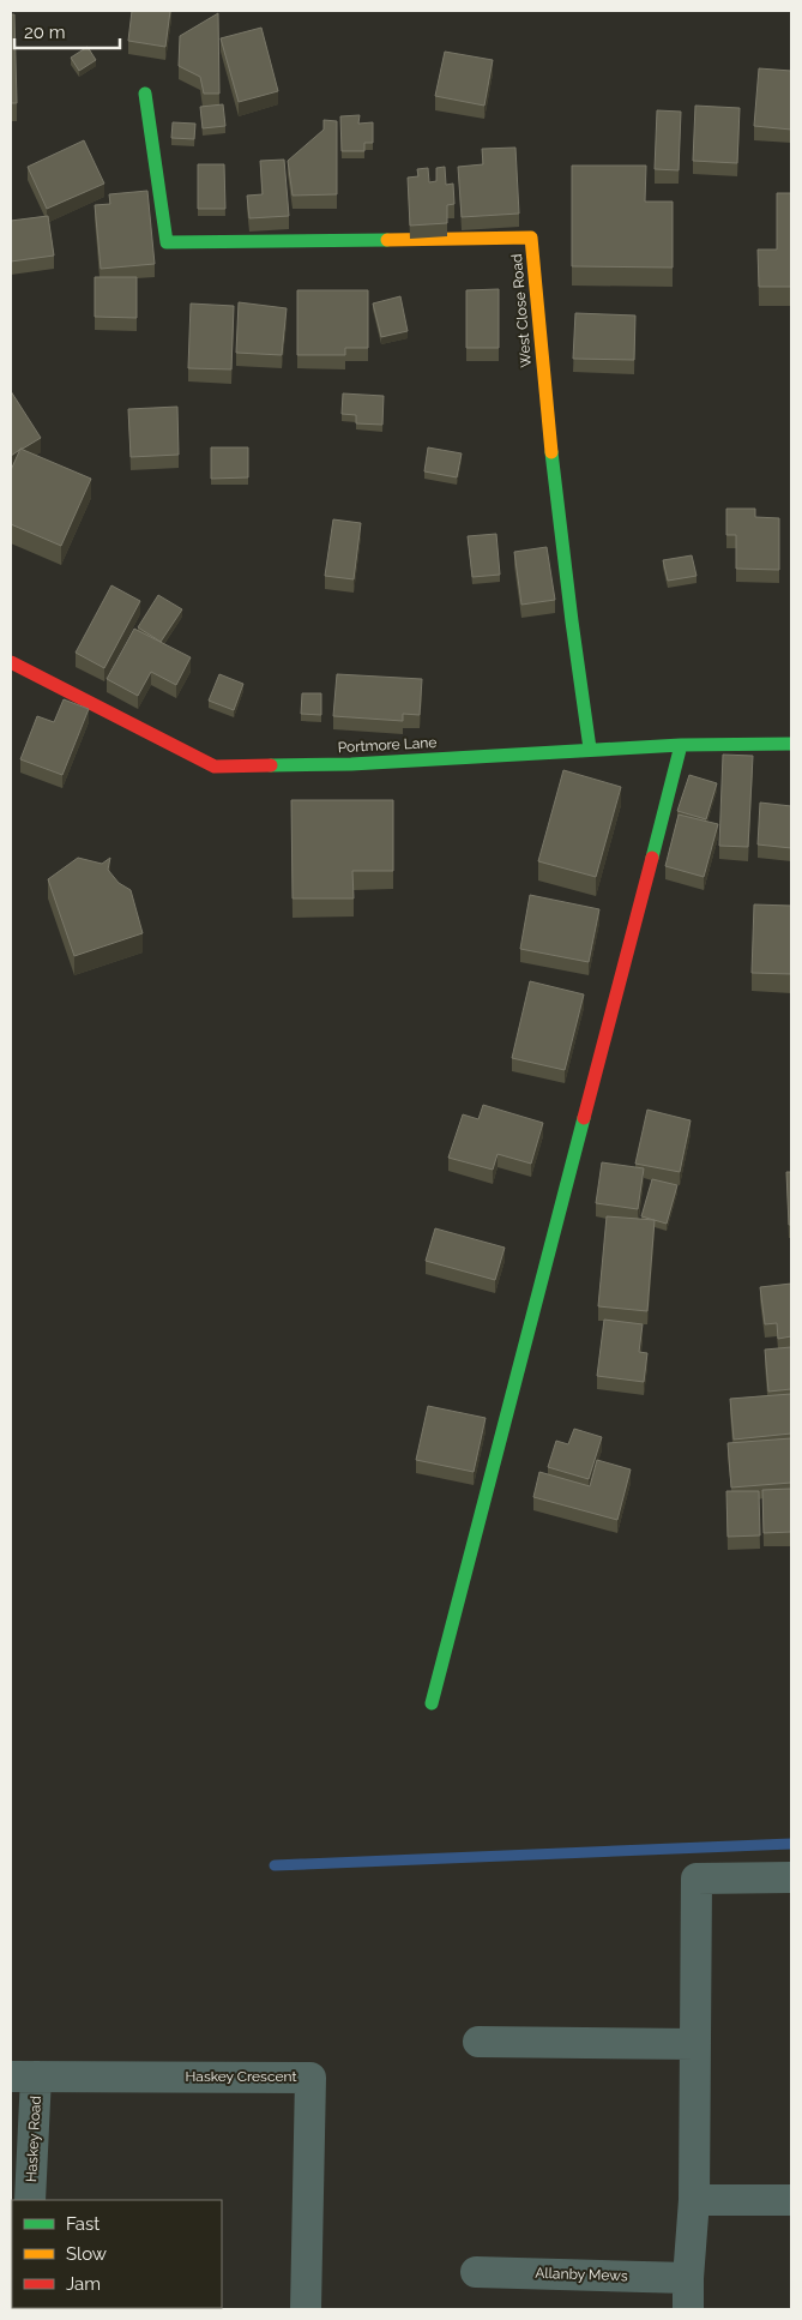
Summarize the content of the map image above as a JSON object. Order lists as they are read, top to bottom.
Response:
{
  "streets": {
    "street": [
      "West Close Road",
      "Portmore Lane",
      "Haskey Crescent",
      "Haskey Road",
      "Allanby Mews"
    ]
  },
  "crossings": [
    ["West Close Road", "Portmore Lane"],
    ["Haskey Crescent", "Haskey Road"]
  ],
  "legend": ["Fast", "Slow", "Jam"],
  "scale_bar": "20 m"
}
